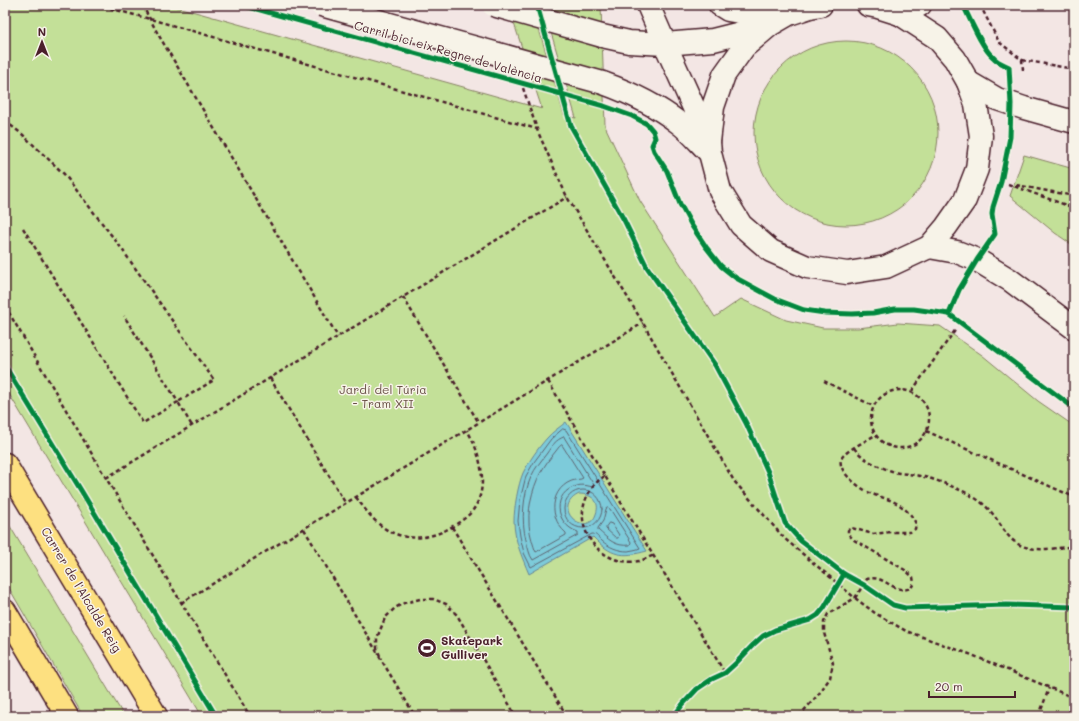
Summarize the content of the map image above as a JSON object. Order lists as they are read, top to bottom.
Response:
{
  "streets": {
    "main road": ["Carrer de l'Alcalde Reig"],
    "cycle path": ["Carril bici eix Regne de València"]
  },
  "parks": ["Jardí del Túria - Tram XII"],
  "places": {
    "sports": ["Skatepark Gulliver"]
  },
  "scale_bar": "20 m",
  "north": "top"
}
